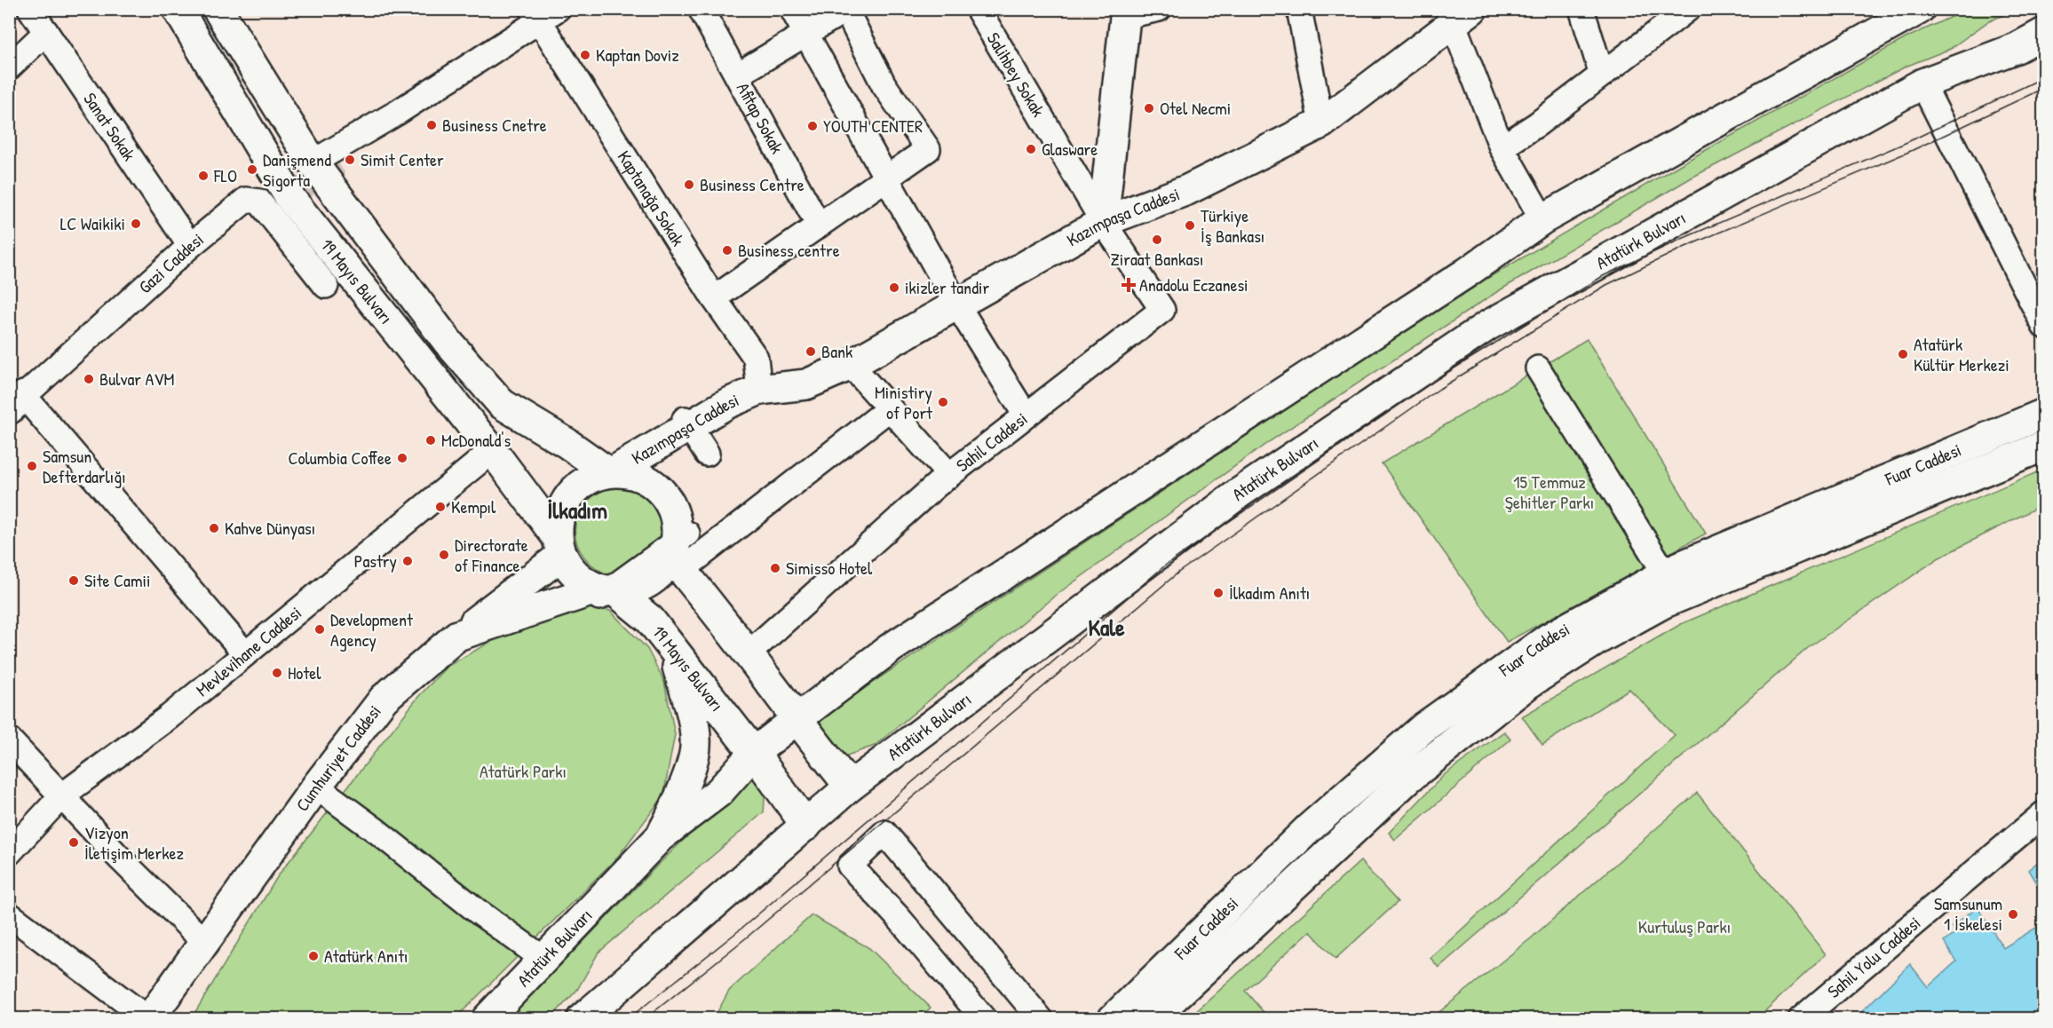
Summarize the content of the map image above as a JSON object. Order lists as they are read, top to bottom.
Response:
{
  "streets": {
    "main road": [
      "Kazımpaşa Caddesi",
      "Atatürk Bulvarı",
      "19 Mayıs Bulvarı",
      "Fuar Caddesi",
      "Cumhuriyet Caddesi"
    ],
    "street": [
      "Salihbey Sokak",
      "Afitap Sokak",
      "Sanat Sokak",
      "Kaptanağa Sokak",
      "Gazi Caddesi",
      "Sahil Caddesi",
      "Mevlevihane Caddesi",
      "Sahil Yolu Caddesi"
    ]
  },
  "crossings": [
    ["Salihbey Sokak", "Kazımpaşa Caddesi"],
    ["Salihbey Sokak", "Sahil Caddesi"],
    ["Sanat Sokak", "Gazi Caddesi"],
    ["Kaptanağa Sokak", "Kazımpaşa Caddesi"],
    ["Kazımpaşa Caddesi", "19 Mayıs Bulvarı"],
    ["Kazımpaşa Caddesi", "Sahil Caddesi"],
    ["Kazımpaşa Caddesi", "Cumhuriyet Caddesi"],
    ["Atatürk Bulvarı", "19 Mayıs Bulvarı"],
    ["19 Mayıs Bulvarı", "Mevlevihane Caddesi"],
    ["19 Mayıs Bulvarı", "Cumhuriyet Caddesi"]
  ],
  "districts": ["İlkadım", "Kale"],
  "parks": ["15 Temmuz Şehitler Parkı", "Atatürk Parkı", "Kurtuluş Parkı"],
  "places": {
    "other": [
      "Kaptan Doviz",
      "Otel Necmi",
      "Business Cnetre",
      "YOUTH CENTER",
      "Glasware",
      "Simit Center",
      "Danişmend Sigorta",
      "FLO",
      "Business Centre",
      "LC Waikiki",
      "Türkiye İş Bankası",
      "Ziraat Bankası",
      "Business centre",
      "ikizler tandir",
      "Bank",
      "Atatürk Kültür Merkezi",
      "Bulvar AVM",
      "Ministiry of Port",
      "McDonald's",
      "Columbia Coffee",
      "Samsun Defterdarlığı",
      "Kempıl",
      "Kahve Dünyası",
      "Directorate of Finance",
      "Pastry",
      "Simisso Hotel",
      "Site Camii",
      "İlkadım Anıtı",
      "Development Agency",
      "Hotel",
      "Vizyon İletişim Merkez",
      "Samsunum 1 İskelesi",
      "Atatürk Anıtı"
    ],
    "health": ["Anadolu Eczanesi"]
  }
}
